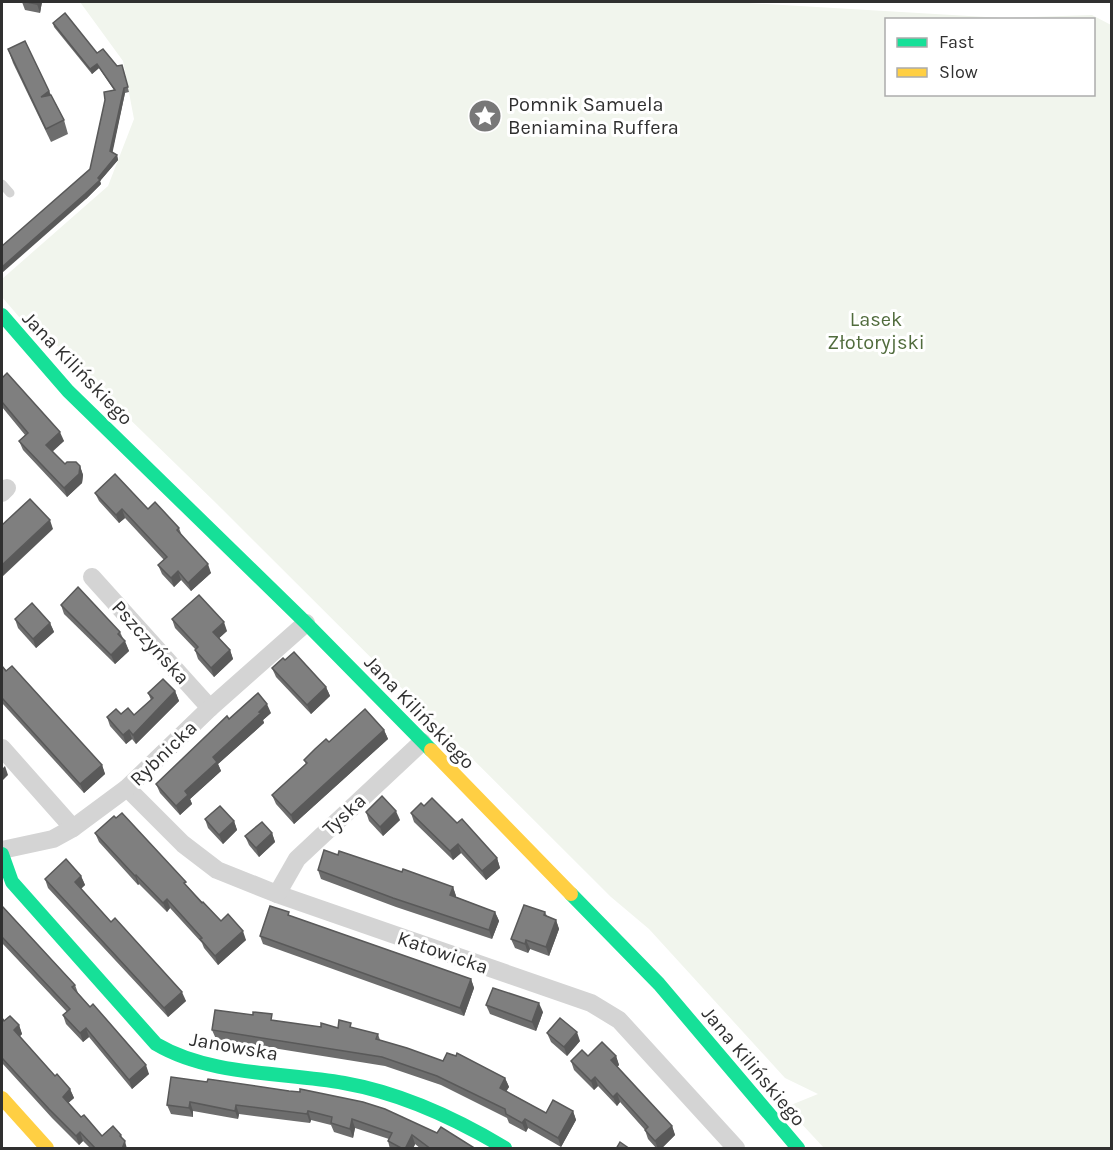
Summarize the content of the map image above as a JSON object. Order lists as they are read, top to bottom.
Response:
{
  "streets": {
    "street": [
      "Jana Kilińskiego",
      "Pszczyńska",
      "Rybnicka",
      "Tyska",
      "Katowicka",
      "Janowska"
    ]
  },
  "crossings": [
    ["Jana Kilińskiego", "Rybnicka"],
    ["Jana Kilińskiego", "Tyska"],
    ["Pszczyńska", "Rybnicka"],
    ["Rybnicka", "Katowicka"],
    ["Rybnicka", "Janowska"],
    ["Tyska", "Katowicka"]
  ],
  "parks": ["Lasek Złotoryjski"],
  "places": {
    "place": ["Pomnik Samuela Beniamina Ruffera"]
  },
  "legend": ["Fast", "Slow"]
}
